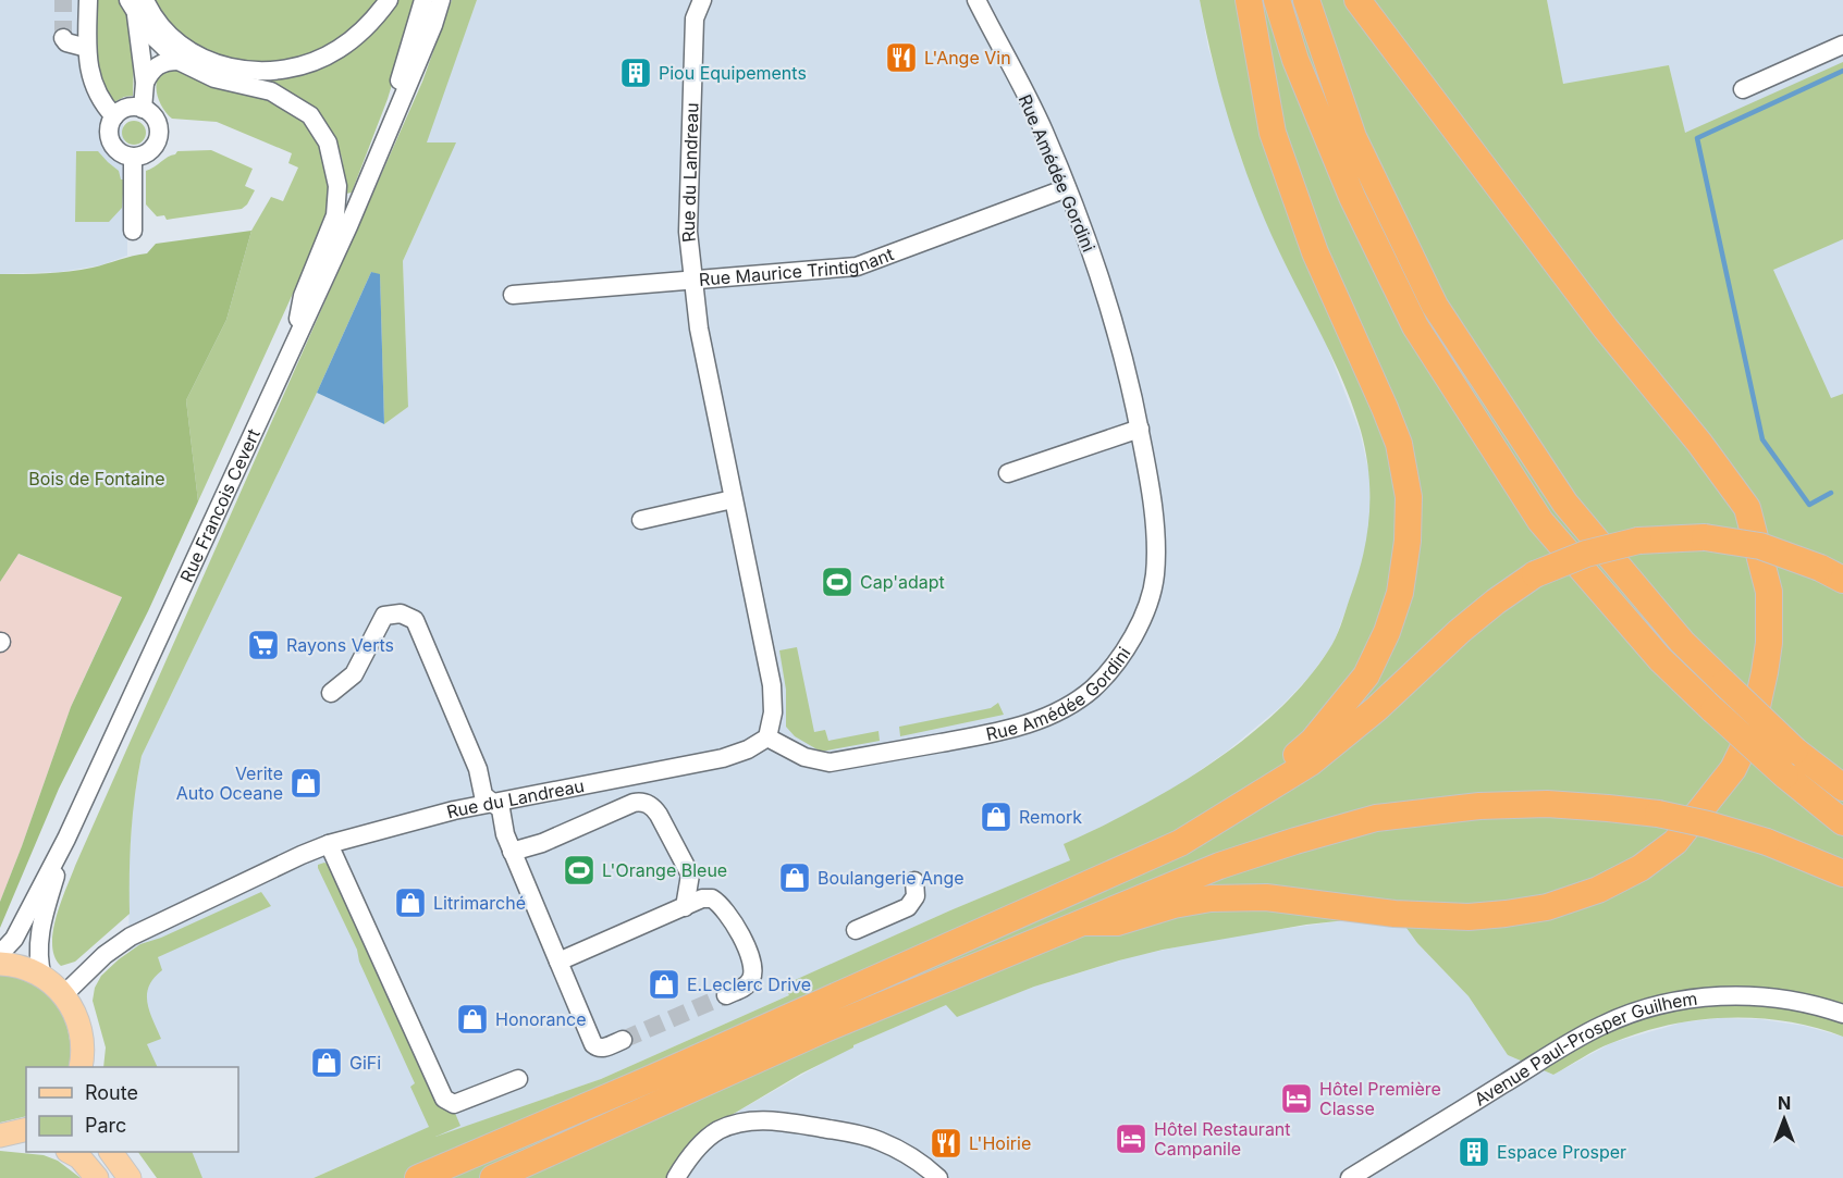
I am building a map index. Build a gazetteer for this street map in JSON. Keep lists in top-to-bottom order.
{
  "streets": {
    "street": [
      "Rue du Landreau",
      "Rue Amédée Gordini",
      "Rue Maurice Trintignant",
      "Rue Francois Cevert",
      "Avenue Paul-Prosper Guilhem"
    ]
  },
  "crossings": [
    ["Rue du Landreau", "Rue Amédée Gordini"],
    ["Rue du Landreau", "Rue Maurice Trintignant"],
    ["Rue Amédée Gordini", "Rue Maurice Trintignant"]
  ],
  "parks": ["Bois de Fontaine"],
  "places": {
    "restaurant": ["L'Ange Vin", "L'Hoirie"],
    "building": ["Piou Equipements", "Espace Prosper"],
    "sports": ["Cap'adapt", "L'Orange Bleue"],
    "supermarket": ["Rayons Verts"],
    "shop": [
      "Verite Auto Oceane",
      "Remork",
      "Boulangerie Ange",
      "Litrimarché",
      "E.Leclerc Drive",
      "Honorance",
      "GiFi"
    ],
    "hotel": ["Hôtel Première Classe", "Hôtel Restaurant Campanile"]
  },
  "legend": ["Route", "Parc"],
  "north": "top"
}
